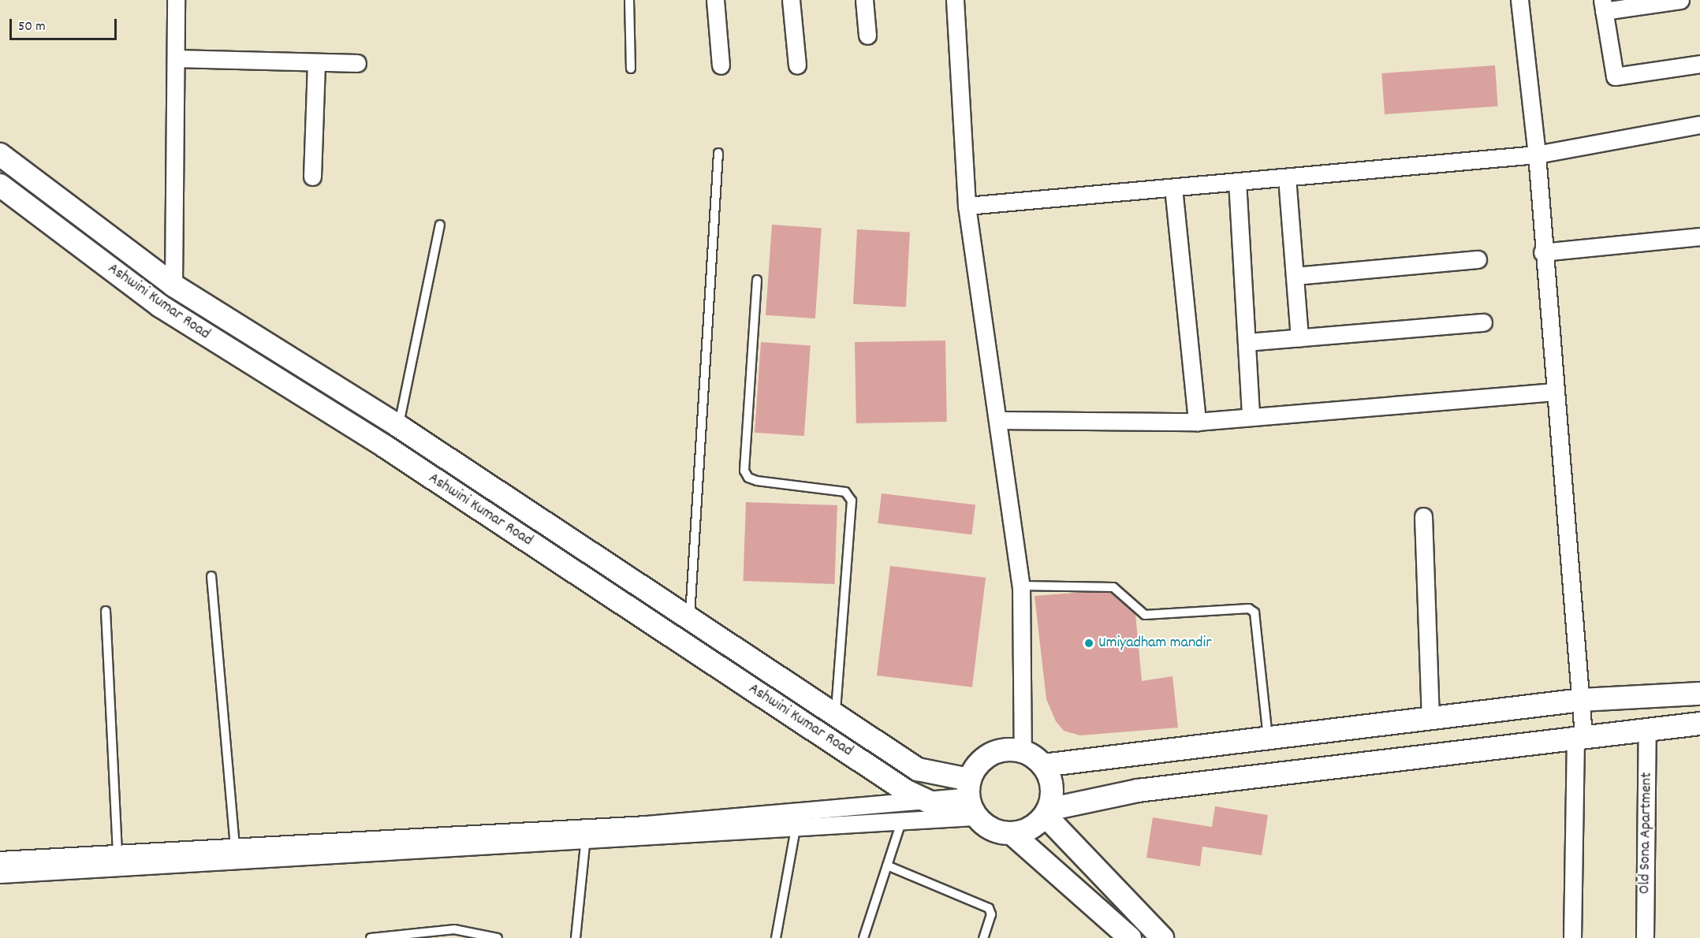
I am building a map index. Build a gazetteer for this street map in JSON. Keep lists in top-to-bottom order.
{
  "streets": {
    "main road": ["Ashwini Kumar Road"],
    "street": ["Old Sona Apartment"]
  },
  "places": ["Umiyadham mandir"],
  "scale_bar": "50 m"
}
